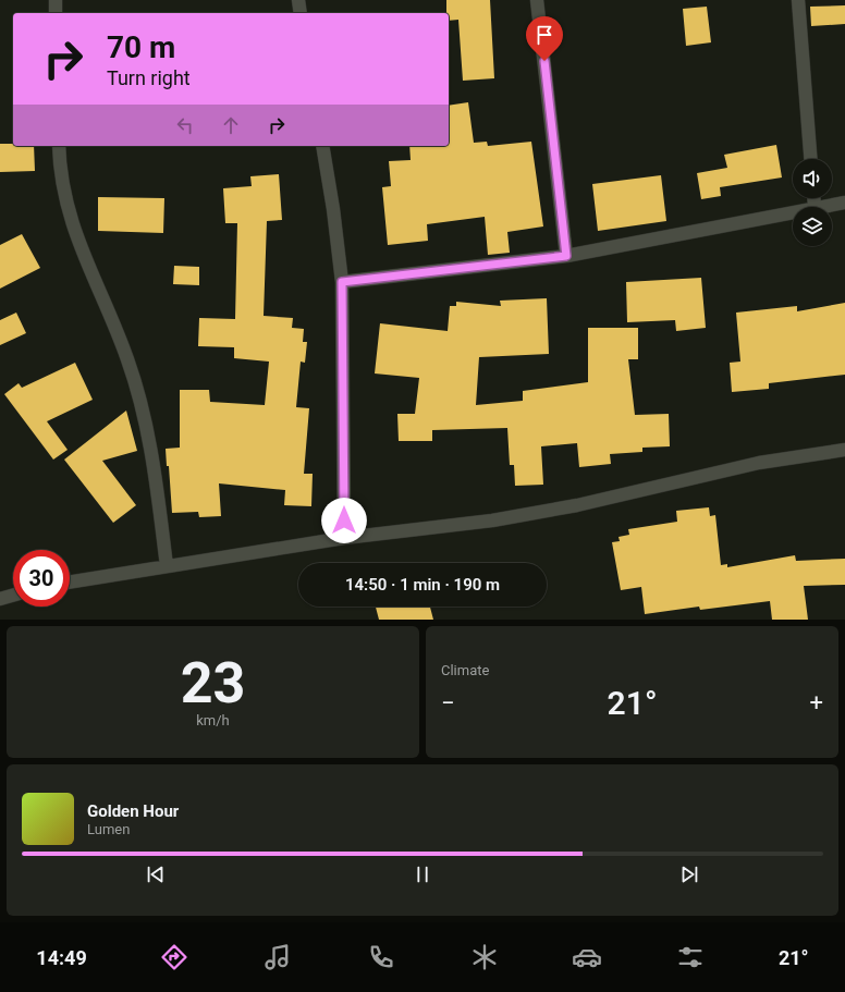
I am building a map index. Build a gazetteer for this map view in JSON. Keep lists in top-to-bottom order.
{
  "page": {
    "turn": ["70 m", "Turn right"],
    "limit": "30",
    "trip": "14:50 · 1 min · 190 m",
    "tile": [
      ["23", "km/h"],
      "Climate"
    ],
    "heat": ["−", "21°", "+"],
    "song": ["Golden Hour", "Lumen"],
    "tabs": ["14:49", "21°"]
  }
}
